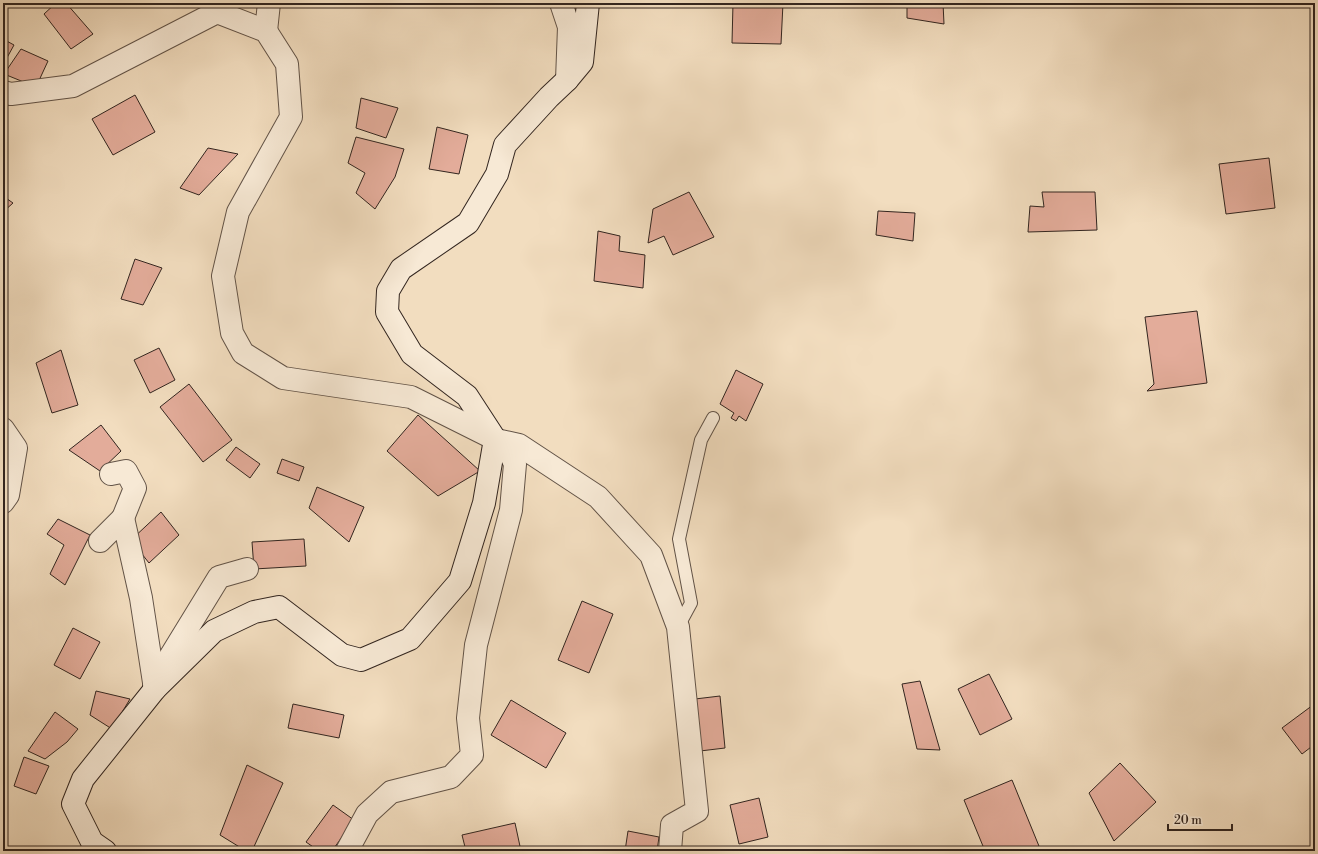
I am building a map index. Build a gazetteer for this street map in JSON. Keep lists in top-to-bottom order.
{
  "scale_bar": "20 m"
}
